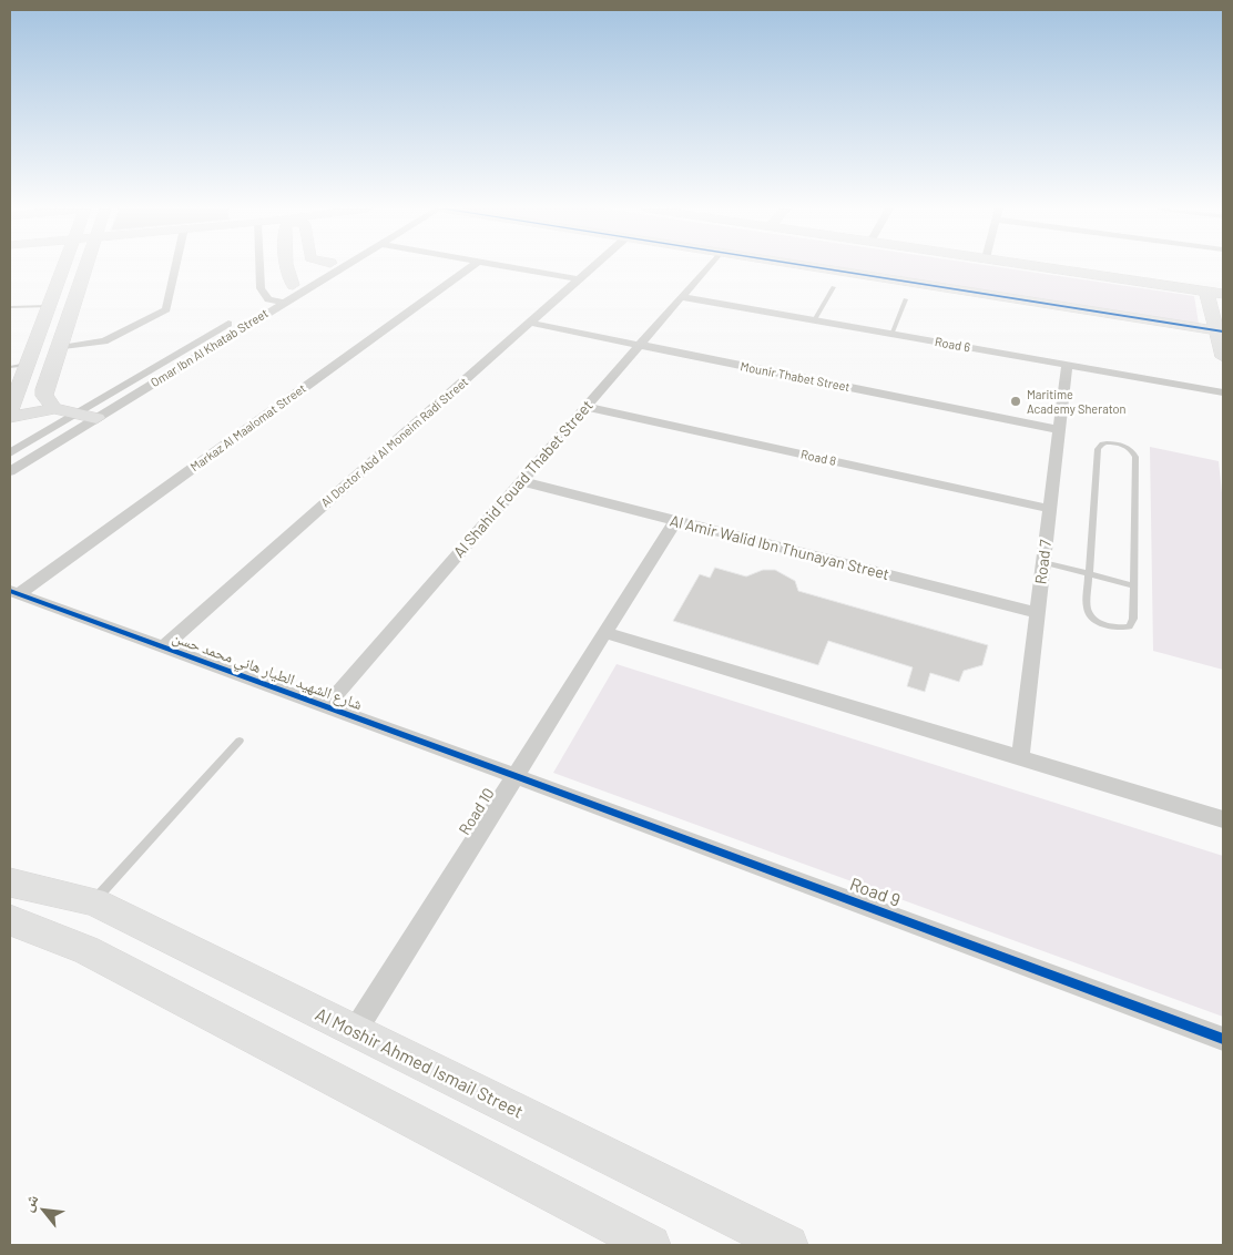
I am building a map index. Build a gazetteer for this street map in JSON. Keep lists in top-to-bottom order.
{
  "streets": {
    "street": [
      "Road 6",
      "Omar Ibn Al Khatab Street",
      "Mounir Thabet Street",
      "Markaz Al Maalomat Street",
      "Al Doctor Abd Al Moneim Radi Street",
      "Road 8",
      "Al Shahid Fouad Thabet Street",
      "Al Amir Walid Ibn Thunayan Street",
      "Road 7",
      "شارع الشهيد الطيار هاني محمد حسن",
      "Road 10",
      "Road 9",
      "Al Moshir Ahmed Ismail Street"
    ]
  },
  "crossings": [
    ["Road 6", "Al Shahid Fouad Thabet Street"],
    ["Road 6", "Road 7"],
    ["Mounir Thabet Street", "Al Doctor Abd Al Moneim Radi Street"],
    ["Mounir Thabet Street", "Al Shahid Fouad Thabet Street"],
    ["Mounir Thabet Street", "Road 7"],
    ["Markaz Al Maalomat Street", "شارع الشهيد الطيار هاني محمد حسن"],
    ["Al Doctor Abd Al Moneim Radi Street", "شارع الشهيد الطيار هاني محمد حسن"],
    ["Road 8", "Al Shahid Fouad Thabet Street"],
    ["Road 8", "Road 7"],
    ["Al Shahid Fouad Thabet Street", "Al Amir Walid Ibn Thunayan Street"],
    ["Al Shahid Fouad Thabet Street", "شارع الشهيد الطيار هاني محمد حسن"],
    ["Al Amir Walid Ibn Thunayan Street", "Road 7"],
    ["Al Amir Walid Ibn Thunayan Street", "Road 10"],
    ["شارع الشهيد الطيار هاني محمد حسن", "Road 10"],
    ["شارع الشهيد الطيار هاني محمد حسن", "Road 9"],
    ["Road 10", "Road 9"],
    ["Road 10", "Al Moshir Ahmed Ismail Street"]
  ],
  "places": ["Maritime Academy Sheraton"],
  "north": "top left"
}
